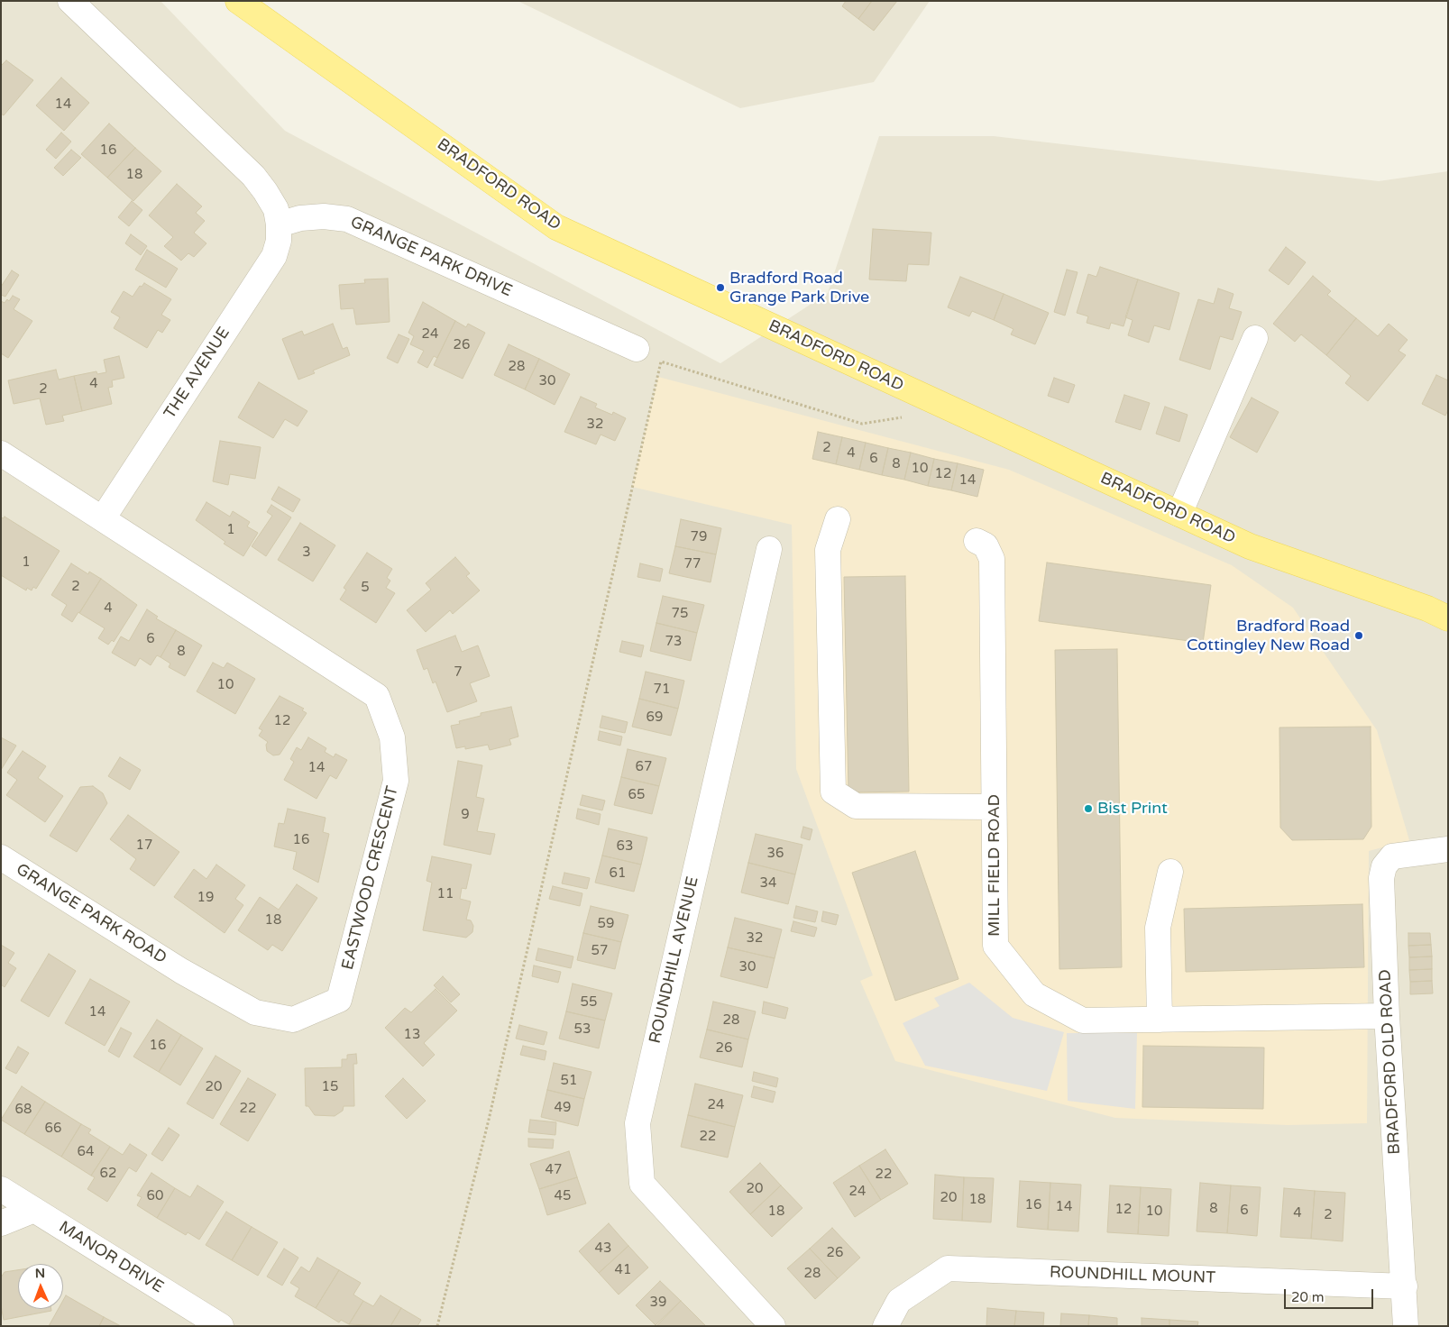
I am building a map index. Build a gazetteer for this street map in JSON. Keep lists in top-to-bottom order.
{
  "streets": {
    "main road": ["BRADFORD ROAD"],
    "street": [
      "GRANGE PARK DRIVE",
      "THE AVENUE",
      "MILL FIELD ROAD",
      "EASTWOOD CRESCENT",
      "GRANGE PARK ROAD",
      "ROUNDHILL AVENUE",
      "BRADFORD OLD ROAD",
      "MANOR DRIVE",
      "ROUNDHILL MOUNT"
    ]
  },
  "crossings": [
    ["GRANGE PARK DRIVE", "THE AVENUE"],
    ["THE AVENUE", "EASTWOOD CRESCENT"],
    ["MILL FIELD ROAD", "BRADFORD OLD ROAD"],
    ["EASTWOOD CRESCENT", "GRANGE PARK ROAD"],
    ["BRADFORD OLD ROAD", "ROUNDHILL MOUNT"]
  ],
  "places": ["Bradford Road Grange Park Drive", "Bradford Road Cottingley New Road", "Bist Print"],
  "house_numbers": [
    "14",
    "16",
    "18",
    "24",
    "26",
    "28",
    "30",
    "4",
    "2",
    "32",
    "2",
    "4",
    "6",
    "8",
    "10",
    "12",
    "14",
    "1",
    "79",
    "3",
    "1",
    "77",
    "2",
    "5",
    "4",
    "75",
    "6",
    "73",
    "8",
    "7",
    "10",
    "71",
    "69",
    "12",
    "67",
    "14",
    "65",
    "9",
    "16",
    "17",
    "63",
    "36",
    "61",
    "34",
    "11",
    "19",
    "18",
    "59",
    "32",
    "57",
    "30",
    "55",
    "14",
    "28",
    "53",
    "13",
    "16",
    "26",
    "51",
    "20",
    "15",
    "24",
    "49",
    "22",
    "68",
    "66",
    "22",
    "64",
    "47",
    "62",
    "22",
    "20",
    "24",
    "60",
    "45",
    "20",
    "18",
    "16",
    "14",
    "8",
    "12",
    "6",
    "18",
    "10",
    "4",
    "2",
    "43",
    "26",
    "41",
    "28",
    "39"
  ],
  "scale_bar": "20 m",
  "north": "top"
}
